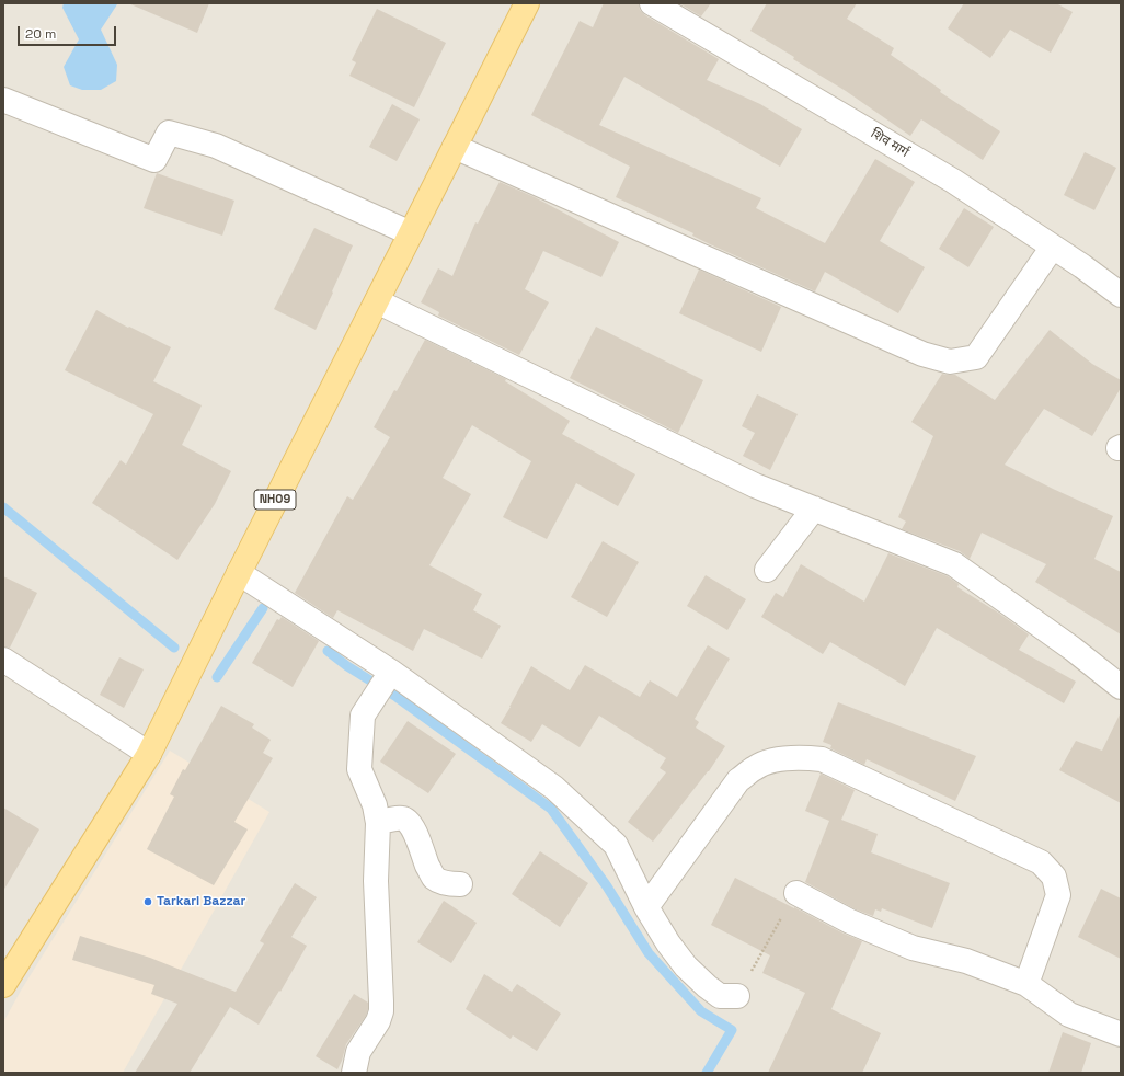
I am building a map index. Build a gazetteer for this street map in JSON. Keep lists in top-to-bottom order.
{
  "streets": {
    "main road": ["NH09"],
    "street": ["शिव मार्ग"]
  },
  "places": ["Tarkari Bazzar"],
  "scale_bar": "20 m"
}
